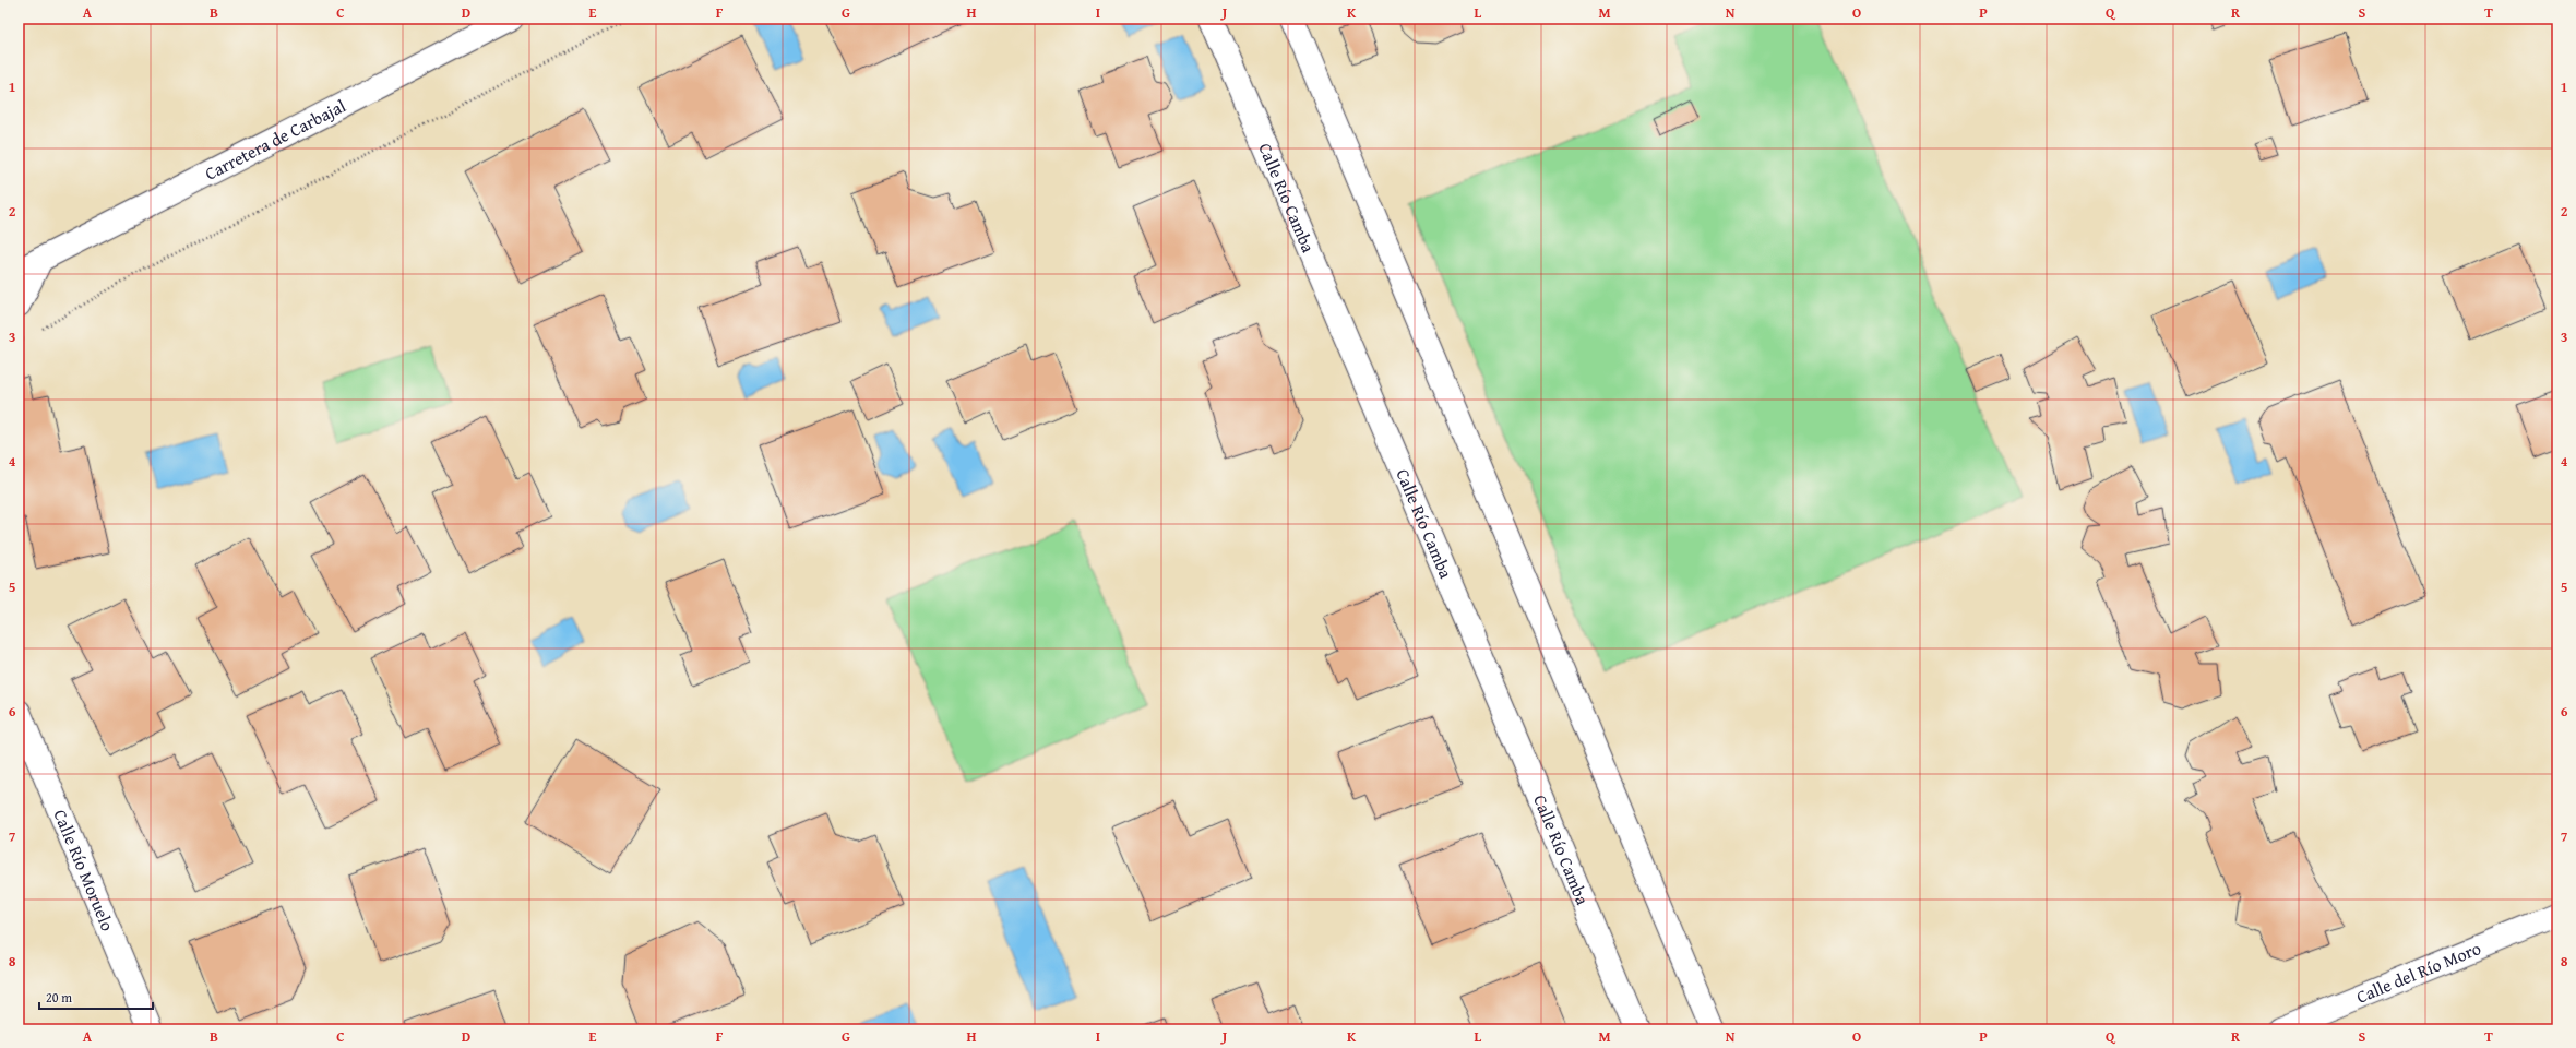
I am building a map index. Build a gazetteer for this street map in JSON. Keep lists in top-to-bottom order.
{
  "streets": {
    "street": [
      "Carretera de Carbajal",
      "Calle Río Camba",
      "Calle Río Moruelo",
      "Calle del Río Moro"
    ]
  },
  "scale_bar": "20 m",
  "grid": {
    "columns": [
      "A",
      "B",
      "C",
      "D",
      "E",
      "F",
      "G",
      "H",
      "I",
      "J",
      "K",
      "L",
      "M",
      "N",
      "O",
      "P",
      "Q",
      "R",
      "S",
      "T"
    ],
    "rows": [
      "1",
      "2",
      "3",
      "4",
      "5",
      "6",
      "7",
      "8"
    ]
  }
}
